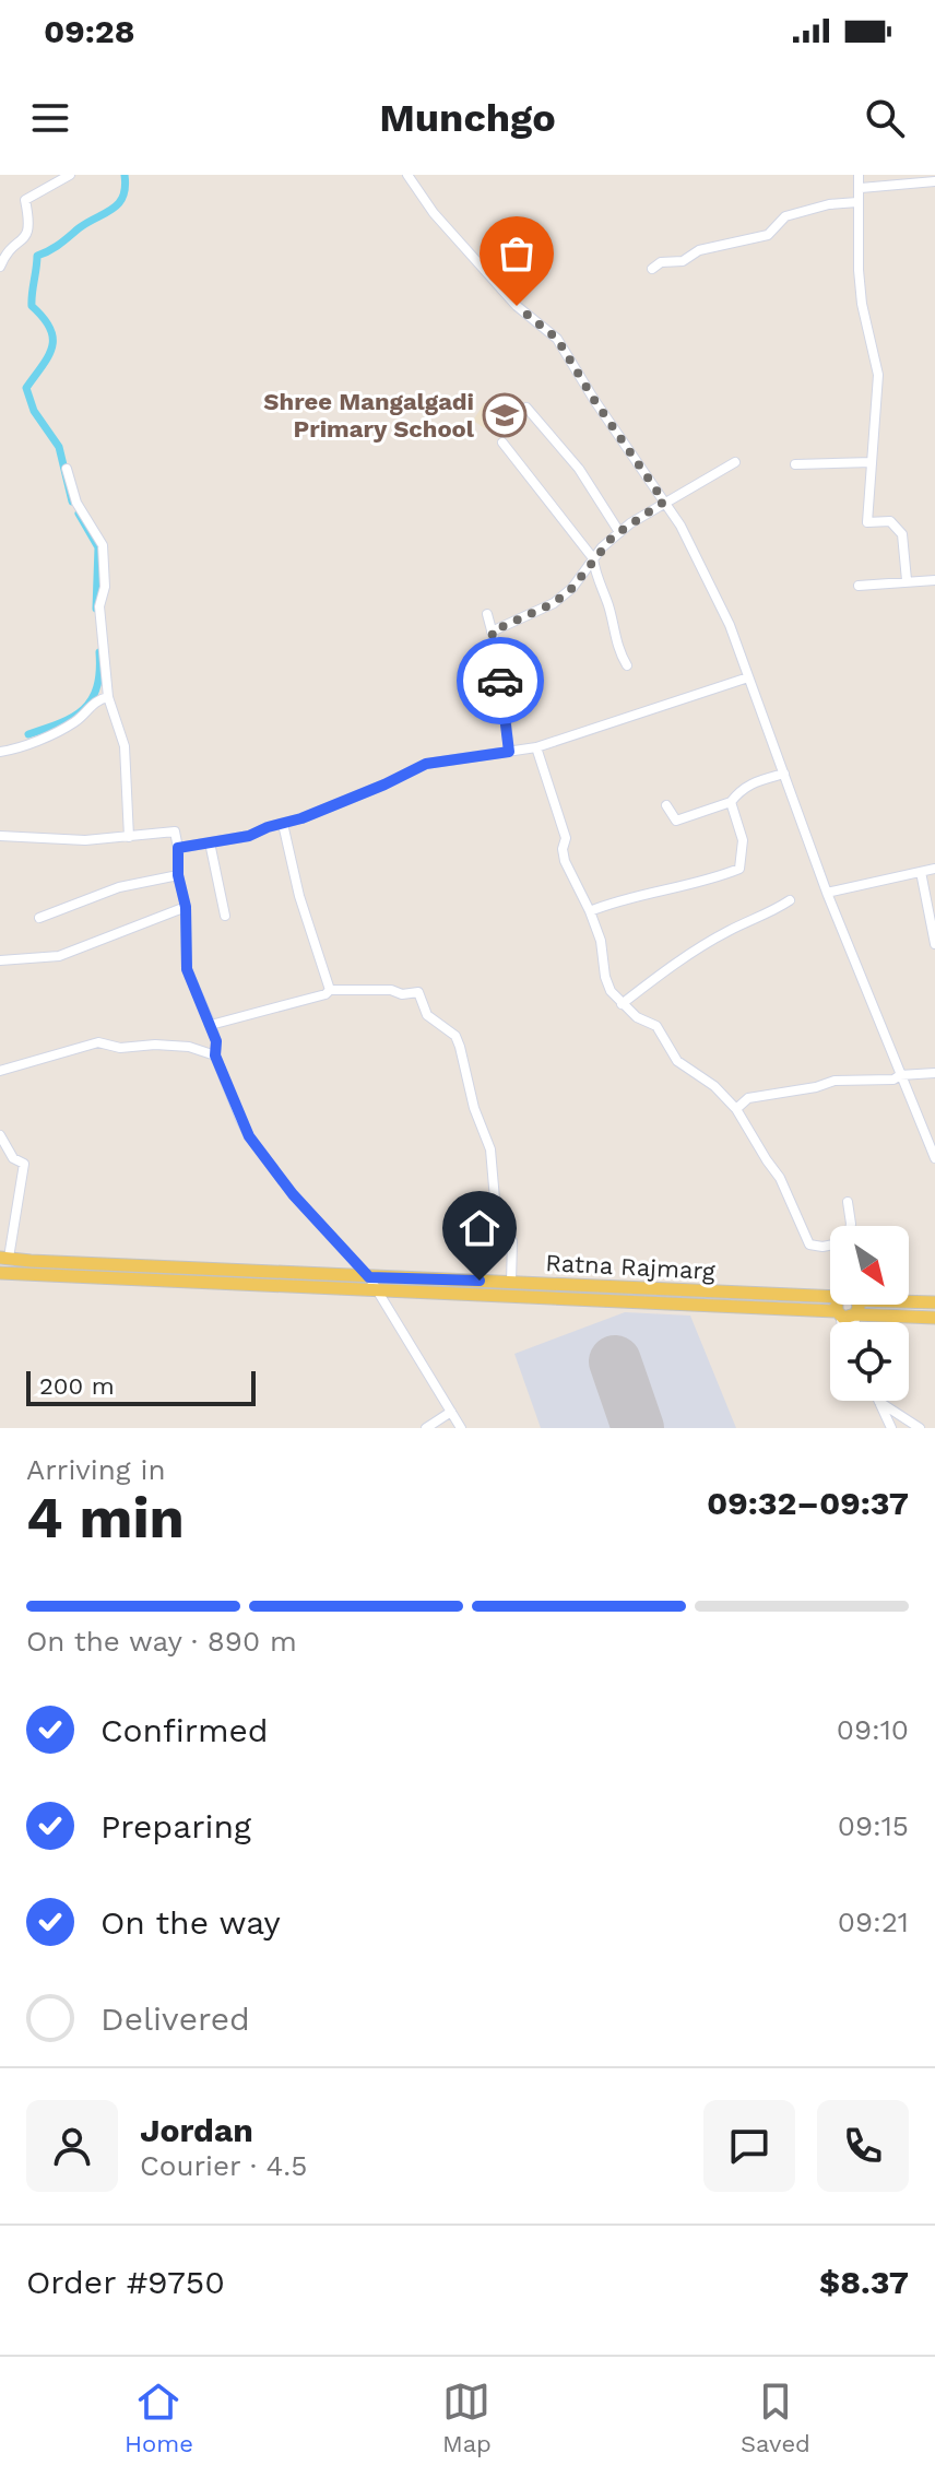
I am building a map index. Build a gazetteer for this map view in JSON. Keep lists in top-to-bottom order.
{
  "streets": {
    "main road": ["Ratna Rajmarg"]
  },
  "places": {
    "school or university": ["Shree Mangalgadi Primary School"]
  },
  "scale_bar": "200 m",
  "north": "bottom right",
  "page": {
    "status": "09:28",
    "header": "Munchgo",
    "scale": "200 m",
    "heading": ["4 min", "Arriving in", "09:32–09:37"],
    "panel": [
      "Jordan",
      "Courier · 4.5",
      "Order #9750",
      "$8.37"
    ],
    "bar": "On the way · 890 m",
    "list": [
      ["Confirmed", "09:10"],
      ["Preparing", "09:15"],
      ["On the way", "09:21"],
      "Delivered"
    ],
    "tabs": ["Home", "Map", "Saved"]
  }
}
